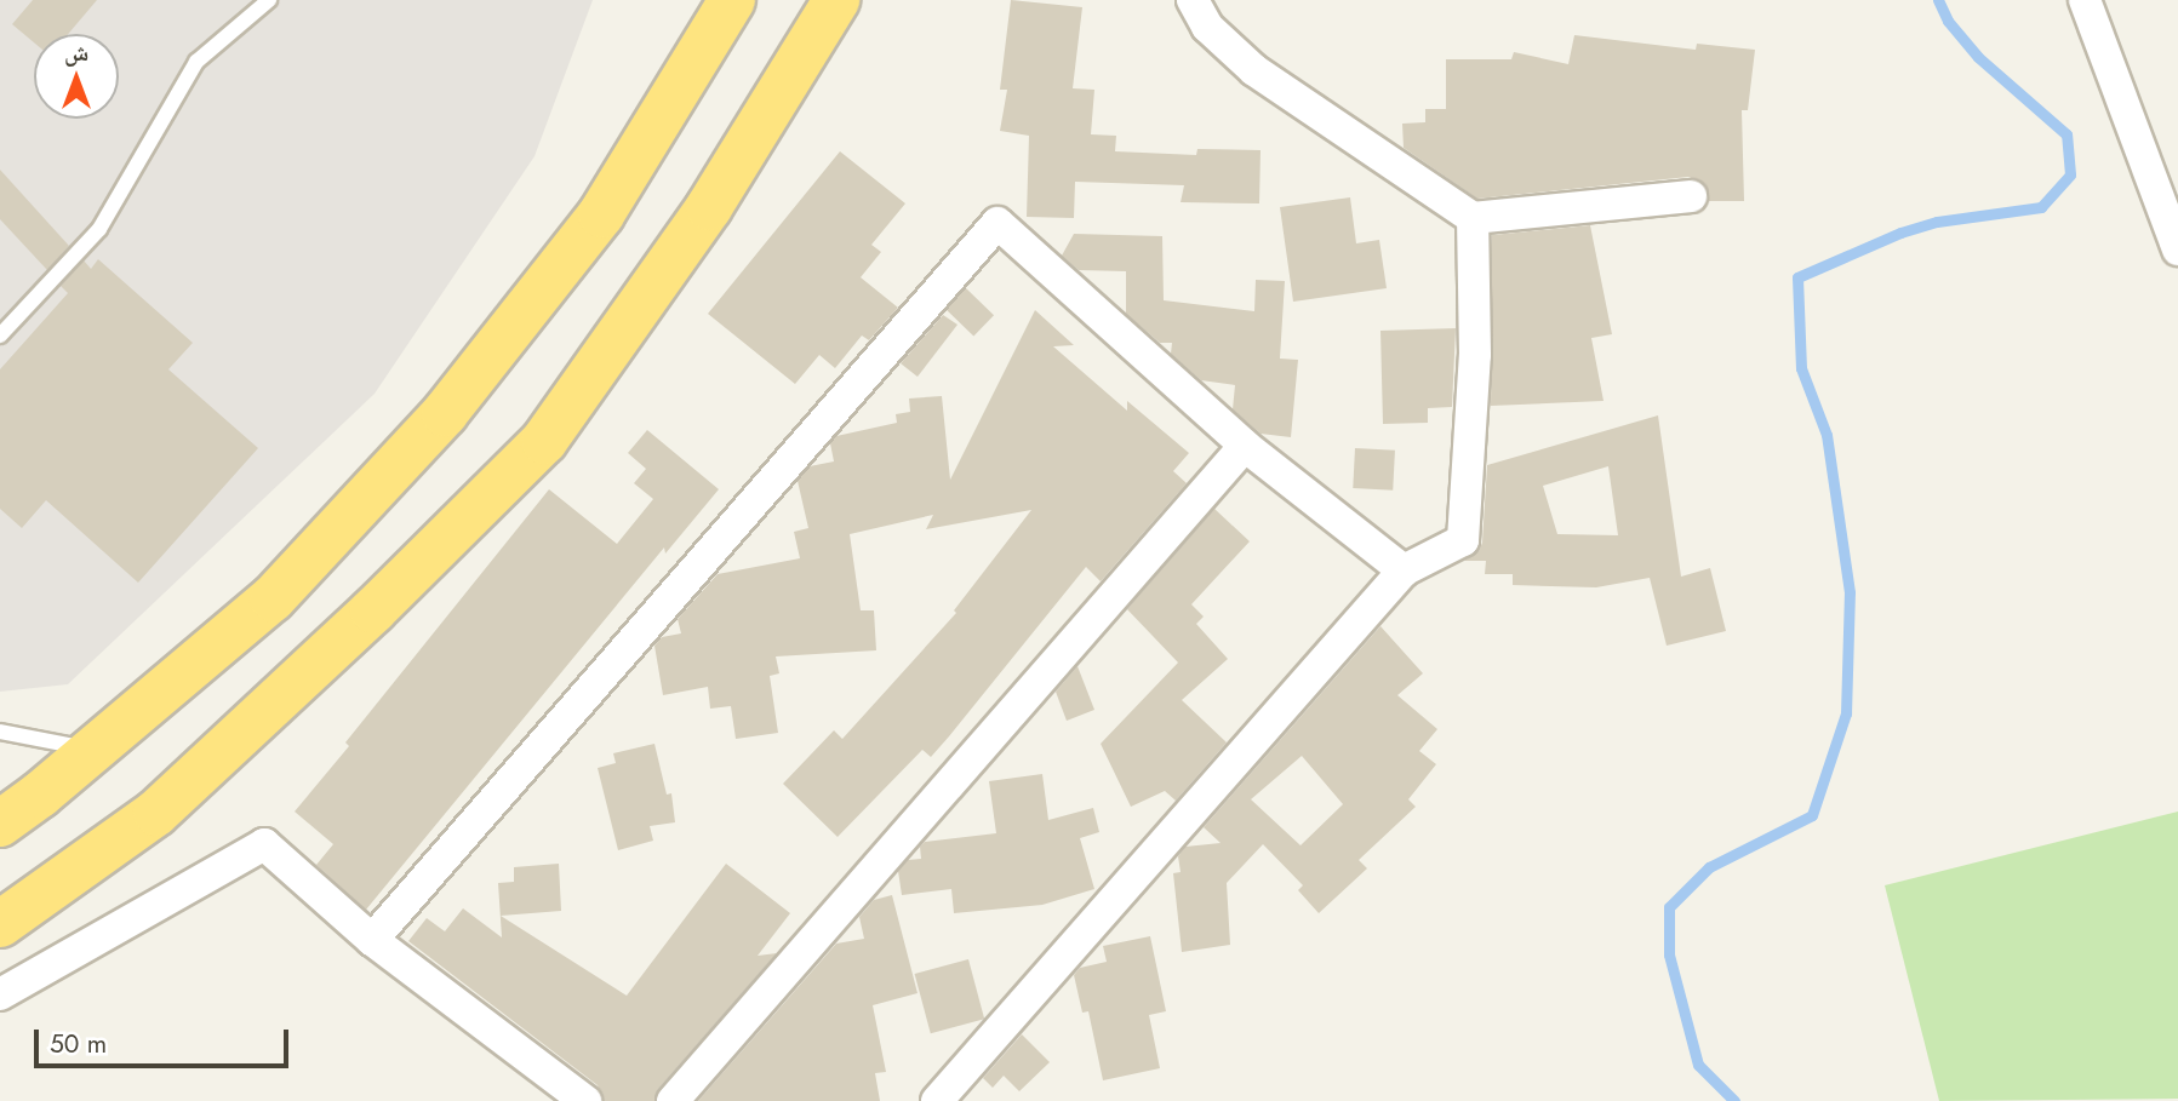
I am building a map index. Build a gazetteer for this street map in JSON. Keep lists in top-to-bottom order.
{
  "scale_bar": "50 m",
  "north": "top"
}
